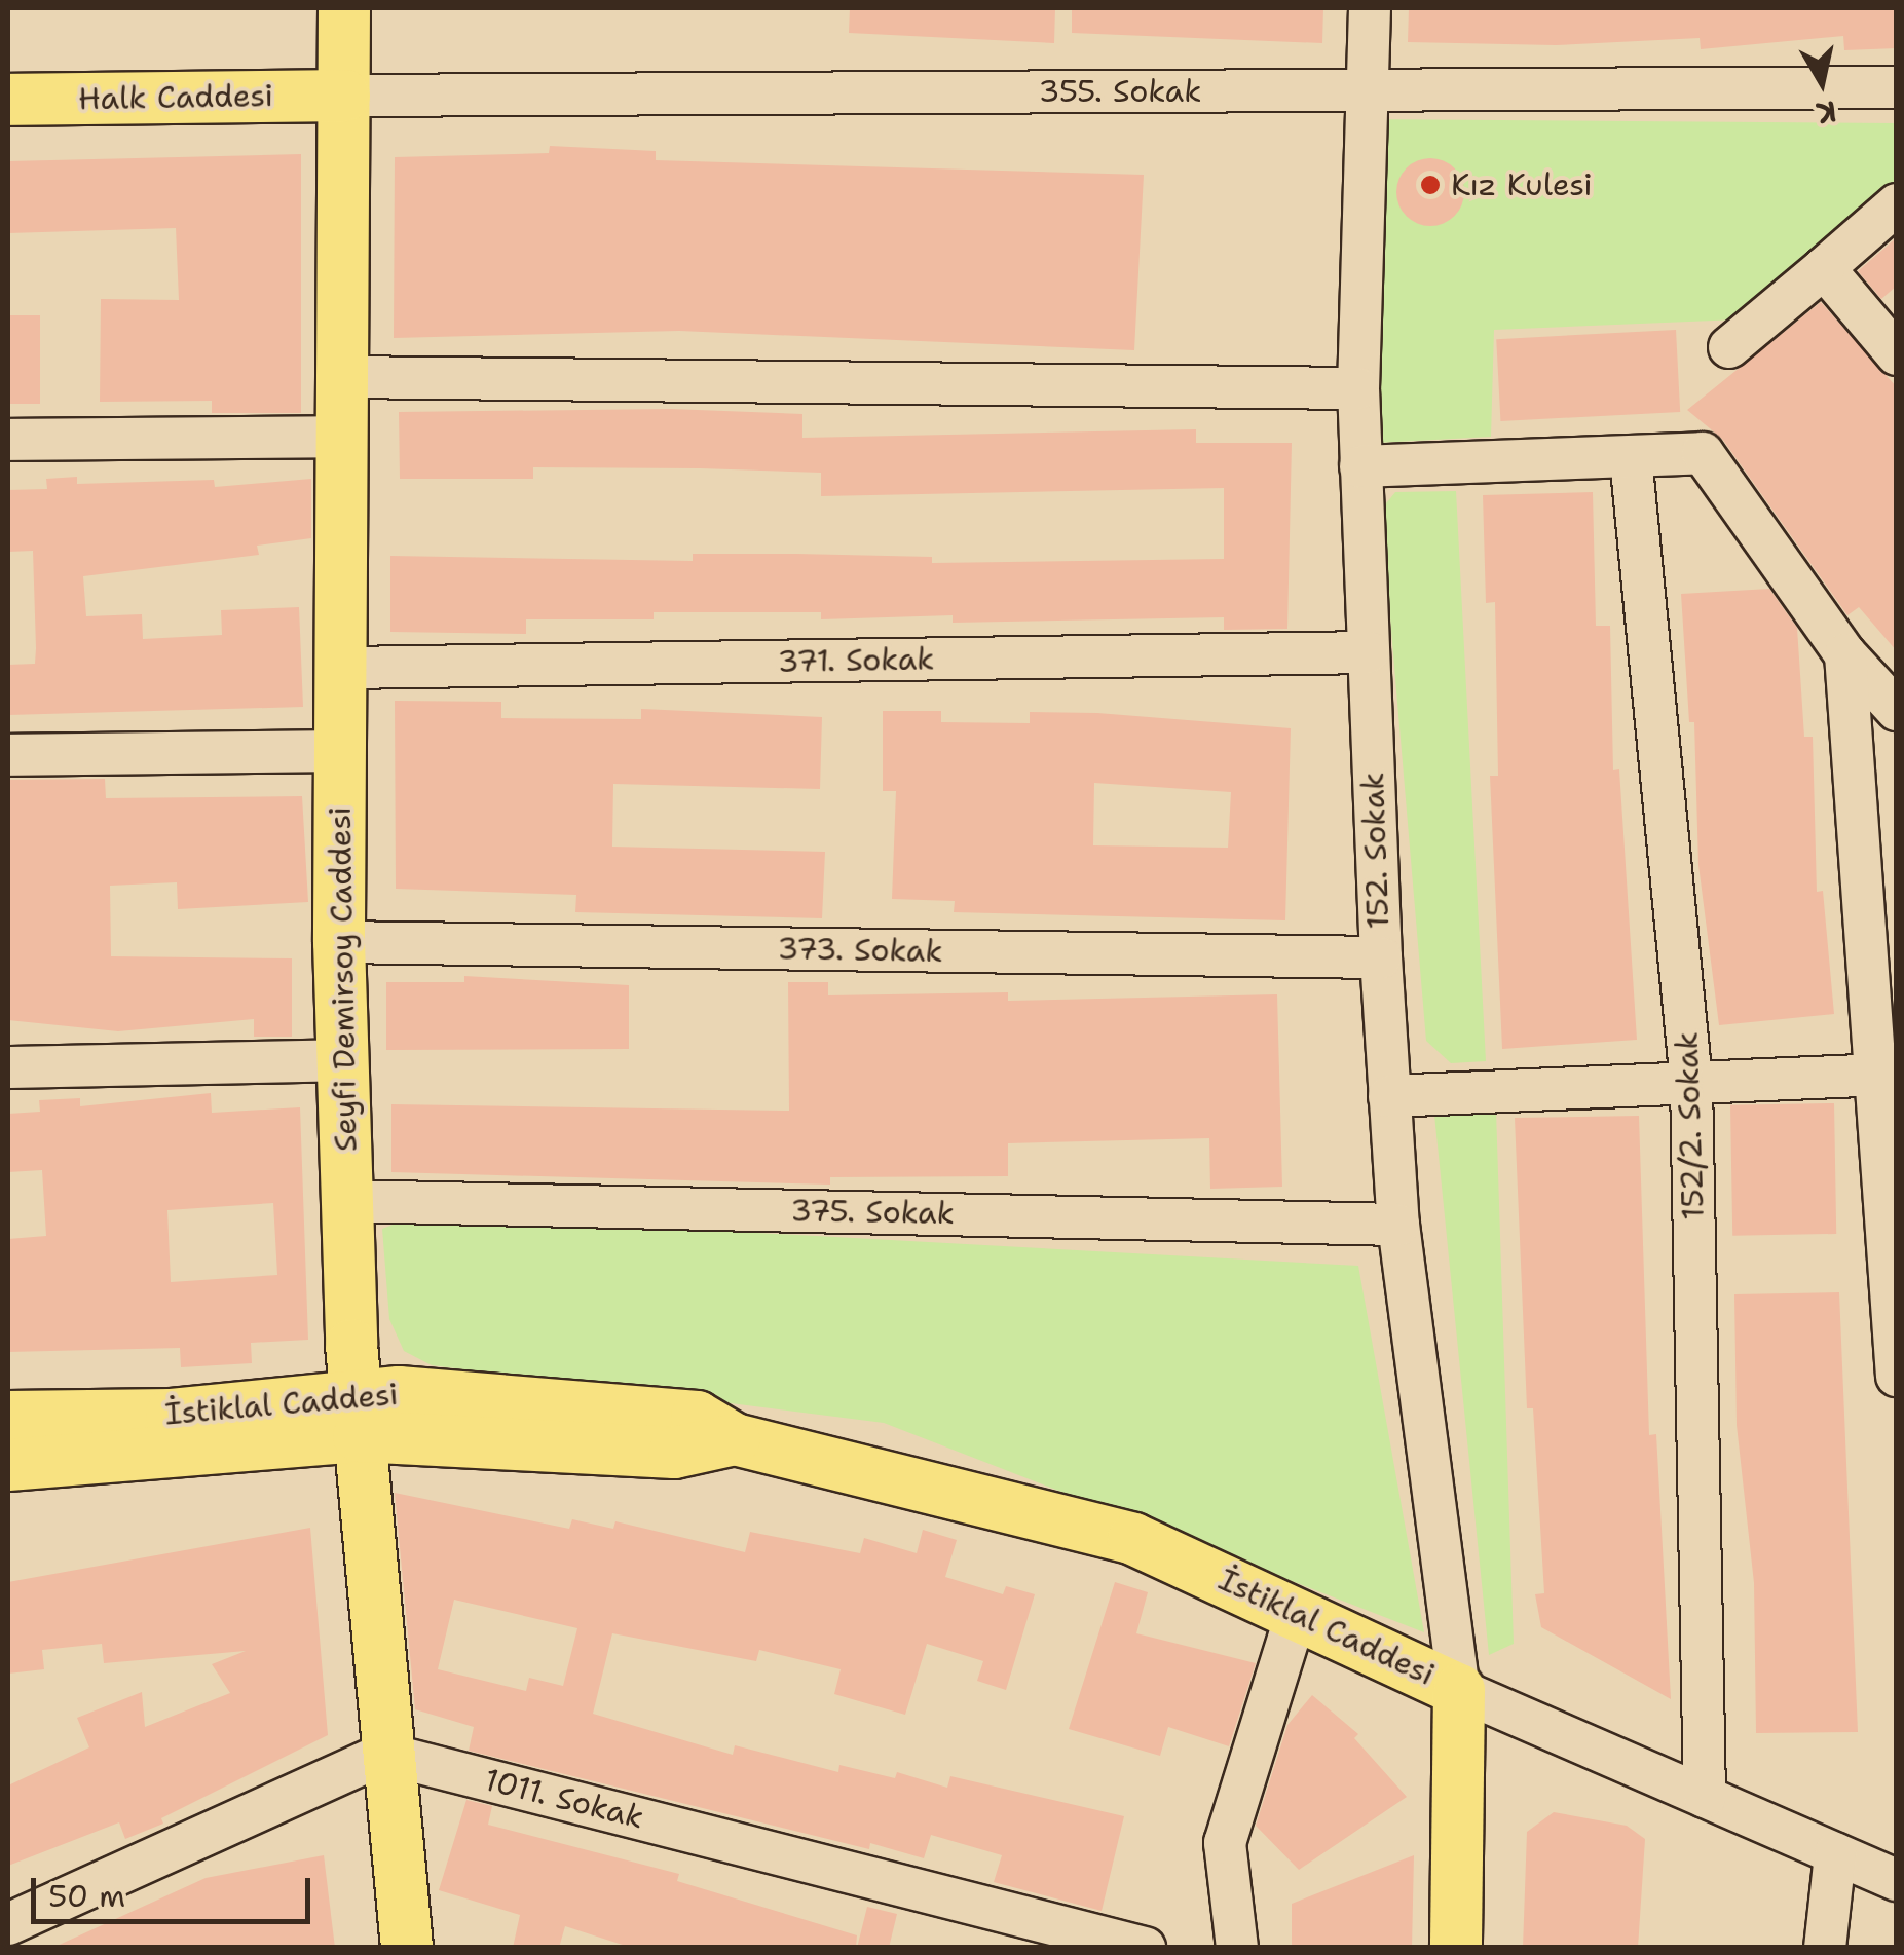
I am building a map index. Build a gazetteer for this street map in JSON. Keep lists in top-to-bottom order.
{
  "streets": {
    "main road": ["Halk Caddesi", "Seyfi Demirsoy Caddesi", "İstiklal Caddesi"],
    "street": [
      "355. Sokak",
      "371. Sokak",
      "152. Sokak",
      "373. Sokak",
      "152/2. Sokak",
      "375. Sokak",
      "1011. Sokak"
    ]
  },
  "crossings": [
    ["355. Sokak", "Halk Caddesi"],
    ["355. Sokak", "152. Sokak"],
    ["355. Sokak", "Seyfi Demirsoy Caddesi"],
    ["Halk Caddesi", "Seyfi Demirsoy Caddesi"],
    ["371. Sokak", "152. Sokak"],
    ["371. Sokak", "Seyfi Demirsoy Caddesi"],
    ["152. Sokak", "373. Sokak"],
    ["152. Sokak", "375. Sokak"],
    ["152. Sokak", "İstiklal Caddesi"],
    ["373. Sokak", "Seyfi Demirsoy Caddesi"],
    ["Seyfi Demirsoy Caddesi", "375. Sokak"],
    ["Seyfi Demirsoy Caddesi", "İstiklal Caddesi"],
    ["Seyfi Demirsoy Caddesi", "1011. Sokak"],
    ["152/2. Sokak", "İstiklal Caddesi"]
  ],
  "places": ["Kız Kulesi"],
  "scale_bar": "50 m",
  "north": "bottom"
}
